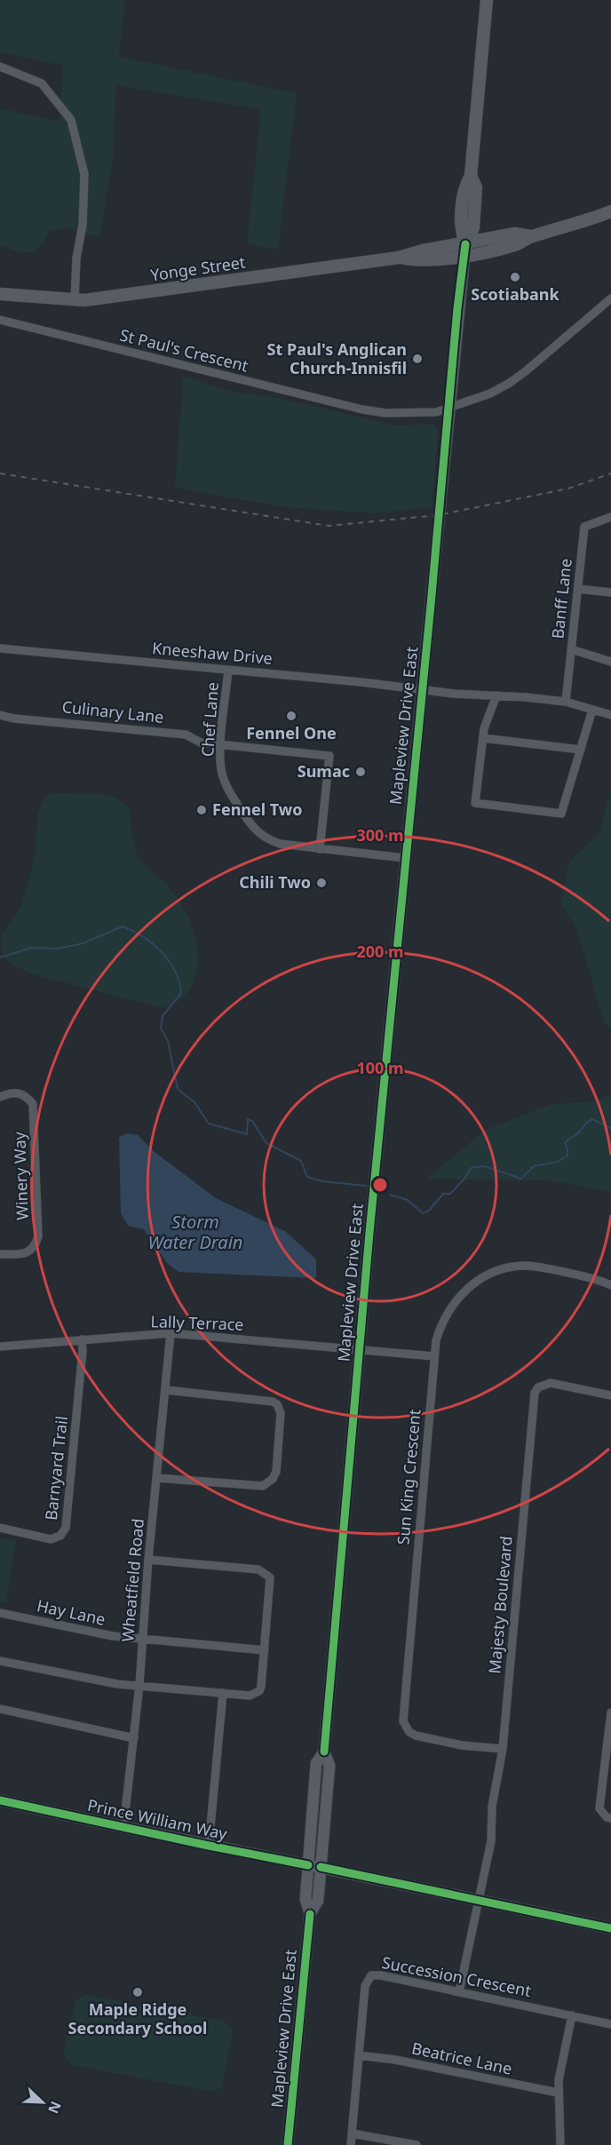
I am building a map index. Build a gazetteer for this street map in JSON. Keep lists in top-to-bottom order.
{
  "streets": {
    "main road": ["Yonge Street", "Mapleview Drive East", "Prince William Way"],
    "street": [
      "St Paul's Crescent",
      "Banff Lane",
      "Kneeshaw Drive",
      "Culinary Lane",
      "Chef Lane",
      "Winery Way",
      "Lally Terrace",
      "Barnyard Trail",
      "Sun King Crescent",
      "Wheatfield Road",
      "Majesty Boulevard",
      "Hay Lane",
      "Succession Crescent",
      "Beatrice Lane"
    ]
  },
  "crossings": [
    ["Yonge Street", "Mapleview Drive East"],
    ["St Paul's Crescent", "Mapleview Drive East"],
    ["Banff Lane", "Kneeshaw Drive"],
    ["Kneeshaw Drive", "Chef Lane"],
    ["Kneeshaw Drive", "Mapleview Drive East"],
    ["Culinary Lane", "Chef Lane"],
    ["Chef Lane", "Mapleview Drive East"],
    ["Mapleview Drive East", "Lally Terrace"],
    ["Mapleview Drive East", "Prince William Way"],
    ["Lally Terrace", "Barnyard Trail"],
    ["Lally Terrace", "Sun King Crescent"],
    ["Lally Terrace", "Wheatfield Road"],
    ["Sun King Crescent", "Majesty Boulevard"],
    ["Wheatfield Road", "Hay Lane"],
    ["Wheatfield Road", "Prince William Way"],
    ["Majesty Boulevard", "Prince William Way"],
    ["Majesty Boulevard", "Succession Crescent"],
    ["Succession Crescent", "Beatrice Lane"]
  ],
  "water": ["Storm Water Drain"],
  "places": [
    "Scotiabank",
    "St Paul's Anglican Church-Innisfil",
    "Fennel One",
    "Sumac",
    "Fennel Two",
    "Chili Two",
    "Maple Ridge Secondary School"
  ],
  "north": "bottom right",
  "rings": ["300 m", "200 m", "100 m"]
}
